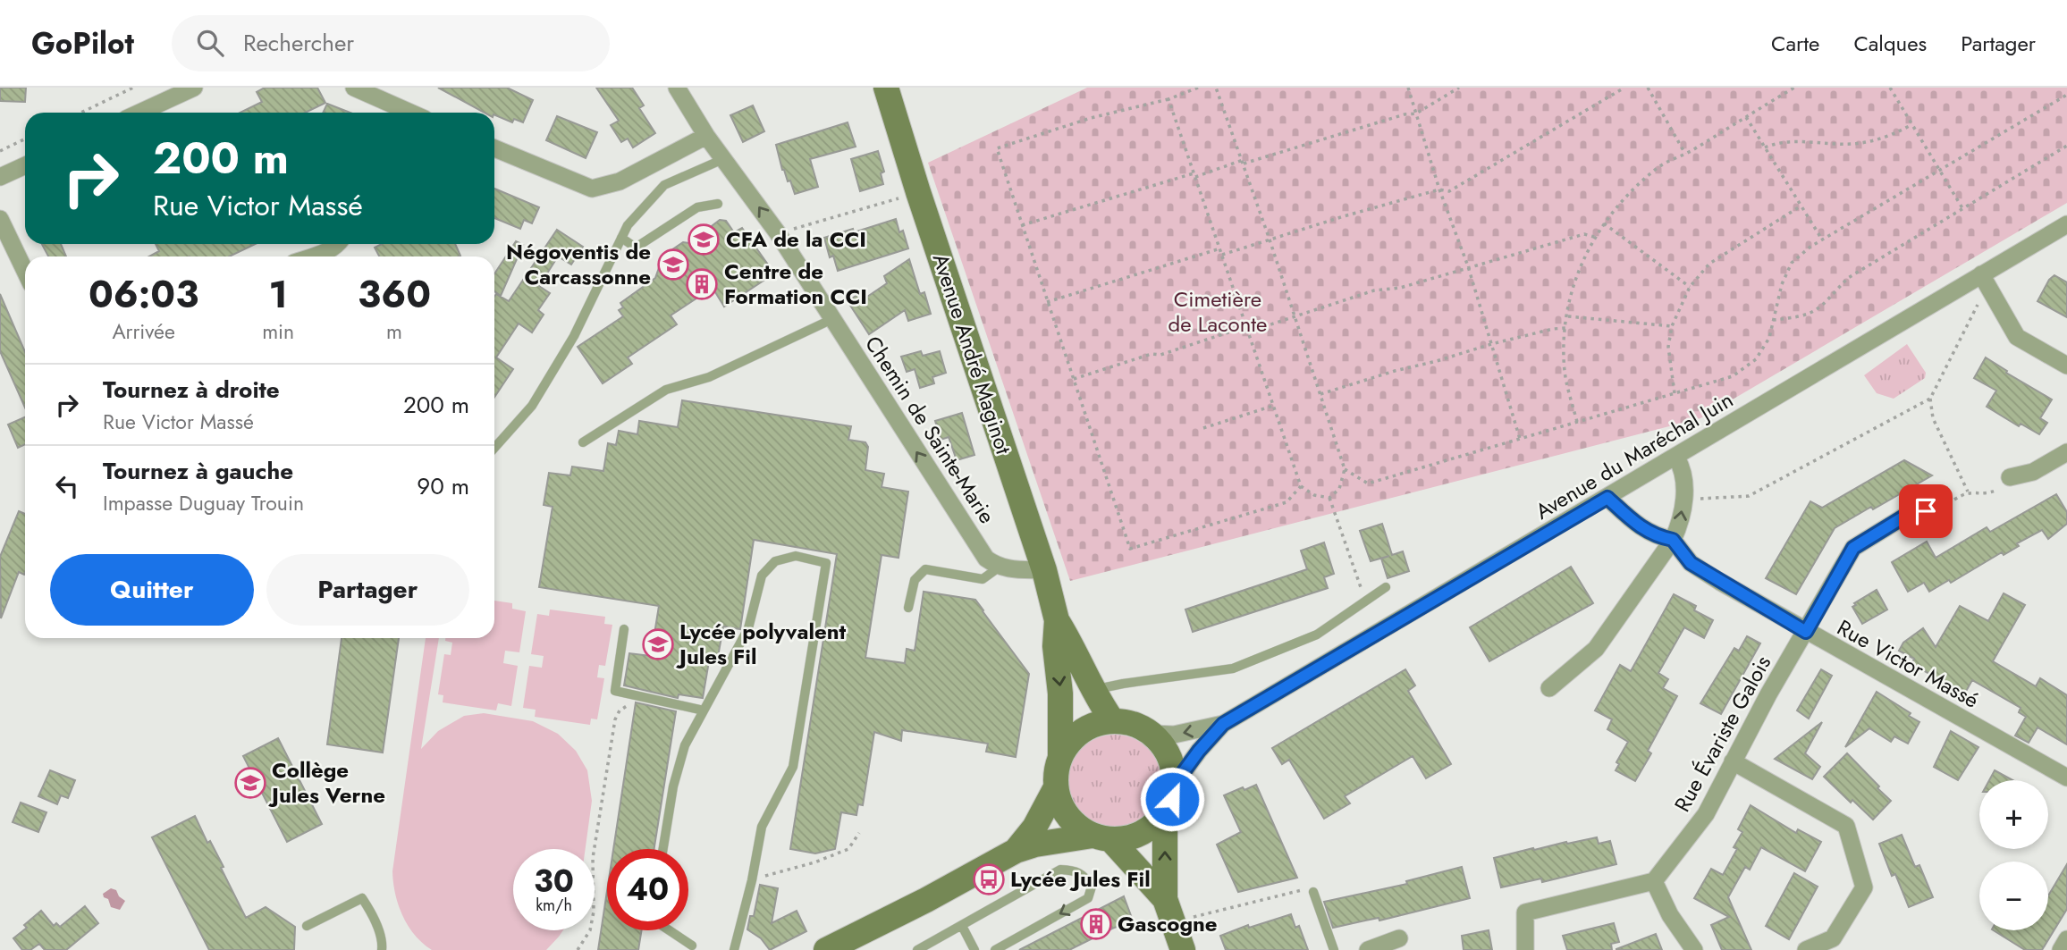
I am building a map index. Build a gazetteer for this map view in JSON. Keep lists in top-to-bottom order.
{
  "streets": {
    "street": [
      "Avenue André Maginot",
      "Chemin de Sainte-Marie",
      "Avenue du Maréchal Juin",
      "Rue Victor Massé",
      "Rue Évariste Galois"
    ]
  },
  "crossings": [
    ["Avenue André Maginot", "Avenue du Maréchal Juin"],
    ["Rue Victor Massé", "Rue Évariste Galois"]
  ],
  "one_way": ["Chemin de Sainte-Marie"],
  "parks": ["Cimetière de Laconte"],
  "places": {
    "school or university": [
      "CFA de la CCI",
      "Négoventis de Carcassonne",
      "Lycée polyvalent Jules Fil",
      "Collège Jules Verne"
    ],
    "building": ["Centre de Formation CCI", "Gascogne"],
    "bus stop": ["Lycée Jules Fil"]
  },
  "page": {
    "header": "GoPilot",
    "search": "Rechercher",
    "nav": ["Carte", "Calques", "Partager"],
    "turn": ["200 m", "Rue Victor Massé"],
    "eta": [
      "06:03",
      "Arrivée",
      "1",
      "min",
      "360",
      "m"
    ],
    "list": [
      {
        "name": "Tournez à droite",
        "note": "Rue Victor Massé",
        "value": "200 m"
      },
      {
        "name": "Tournez à gauche",
        "note": "Impasse Duguay Trouin",
        "value": "90 m"
      }
    ],
    "buttons": ["Quitter", "Partager"],
    "map_buttons": ["+", "−"],
    "speed": "30 km/h",
    "limit": "40"
  }
}
